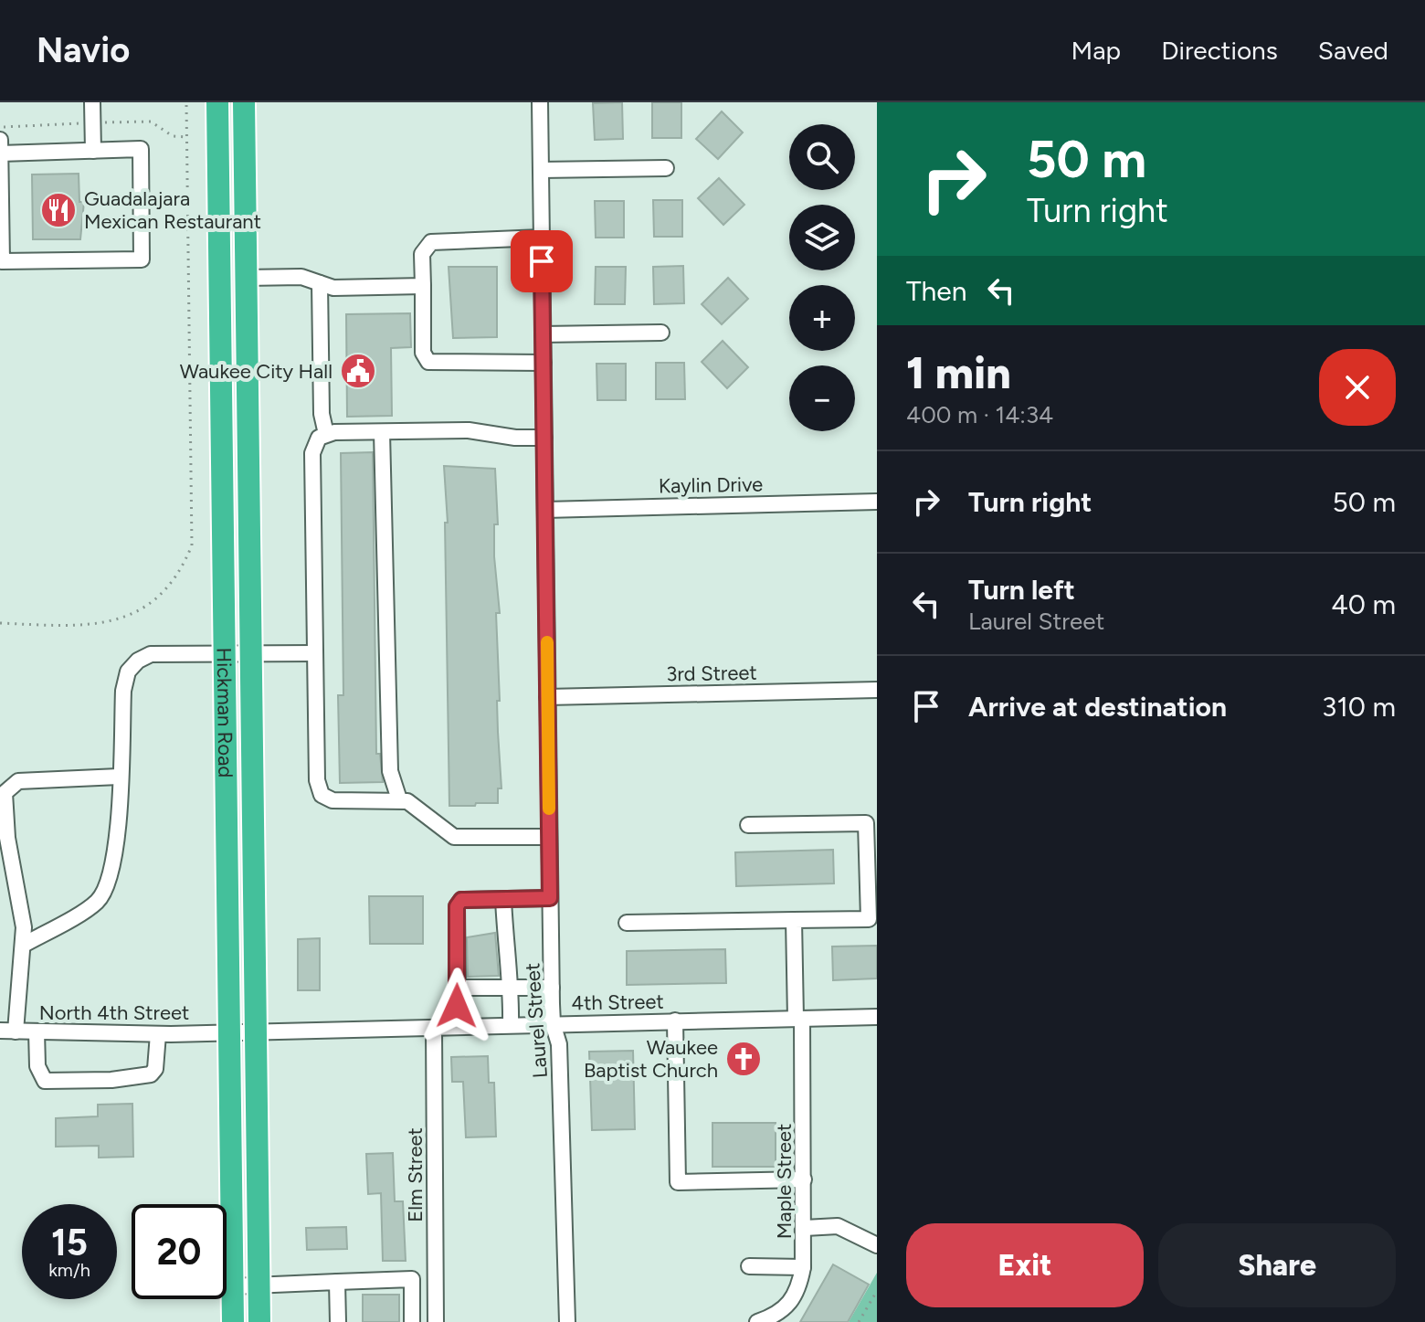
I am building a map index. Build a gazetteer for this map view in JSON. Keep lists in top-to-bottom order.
{
  "streets": {
    "highway": ["Hickman Road"],
    "street": [
      "Kaylin Drive",
      "3rd Street",
      "4th Street",
      "North 4th Street",
      "Laurel Street",
      "Elm Street",
      "Maple Street"
    ]
  },
  "crossings": [
    ["Kaylin Drive", "Laurel Street"],
    ["3rd Street", "Laurel Street"],
    ["Hickman Road", "4th Street"],
    ["Hickman Road", "North 4th Street"],
    ["4th Street", "North 4th Street"],
    ["4th Street", "Laurel Street"],
    ["4th Street", "Elm Street"],
    ["4th Street", "Maple Street"]
  ],
  "places": {
    "restaurant": ["Guadalajara Mexican Restaurant"],
    "public building": ["Waukee City Hall"],
    "church": ["Waukee Baptist Church"]
  },
  "page": {
    "header": "Navio",
    "nav": ["Map", "Directions", "Saved"],
    "turn": ["50 m", "Turn right"],
    "map_buttons": ["+", "−"],
    "then": "Then",
    "heading": ["1 min", "400 m · 14:34"],
    "list": [
      {
        "name": "Turn right",
        "value": "50 m"
      },
      {
        "name": "Turn left",
        "note": "Laurel Street",
        "value": "40 m"
      },
      {
        "name": "Arrive at destination",
        "value": "310 m"
      }
    ],
    "speed": "15 km/h",
    "limit": "20",
    "buttons": ["Exit", "Share"]
  }
}
